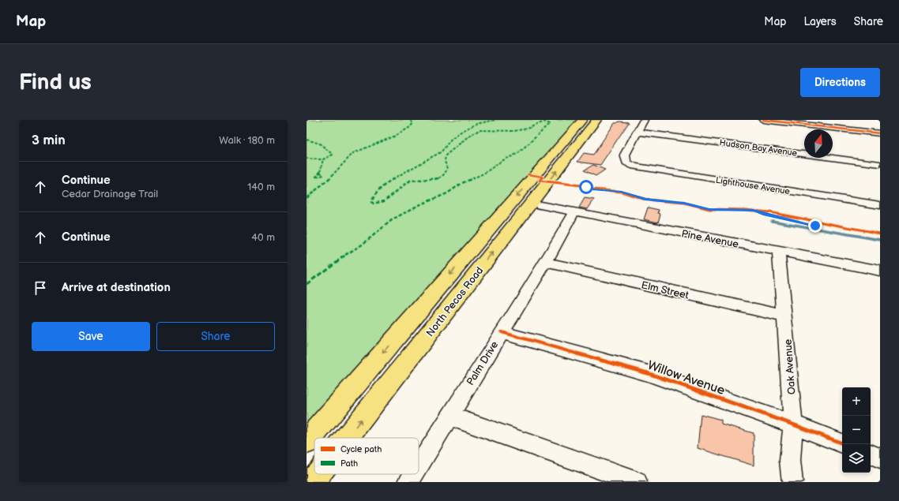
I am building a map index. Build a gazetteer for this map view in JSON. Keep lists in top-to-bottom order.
{
  "streets": {
    "main road": ["North Pecos Road"],
    "street": [
      "Hudson Bay Avenue",
      "Lighthouse Avenue",
      "Pine Avenue",
      "Elm Street",
      "Palm Drive",
      "Oak Avenue",
      "Willow Avenue"
    ]
  },
  "crossings": [
    ["Hudson Bay Avenue", "Lighthouse Avenue"],
    ["Pine Avenue", "Palm Drive"],
    ["Pine Avenue", "Oak Avenue"],
    ["Elm Street", "Palm Drive"],
    ["Elm Street", "Oak Avenue"],
    ["Palm Drive", "Willow Avenue"],
    ["Oak Avenue", "Willow Avenue"]
  ],
  "legend": ["Cycle path", "Path"],
  "north": "top",
  "page": {
    "header": "Map",
    "nav": ["Map", "Layers", "Share"],
    "buttons": [
      "Directions",
      ["Save", "Share"]
    ],
    "title": "Find us",
    "heading": ["3 min", "Walk · 180 m"],
    "list": [
      ["Continue", "Cedar Drainage Trail", "140 m"],
      ["Continue", "40 m"],
      "Arrive at destination"
    ],
    "map_buttons": ["+", "−"]
  }
}
